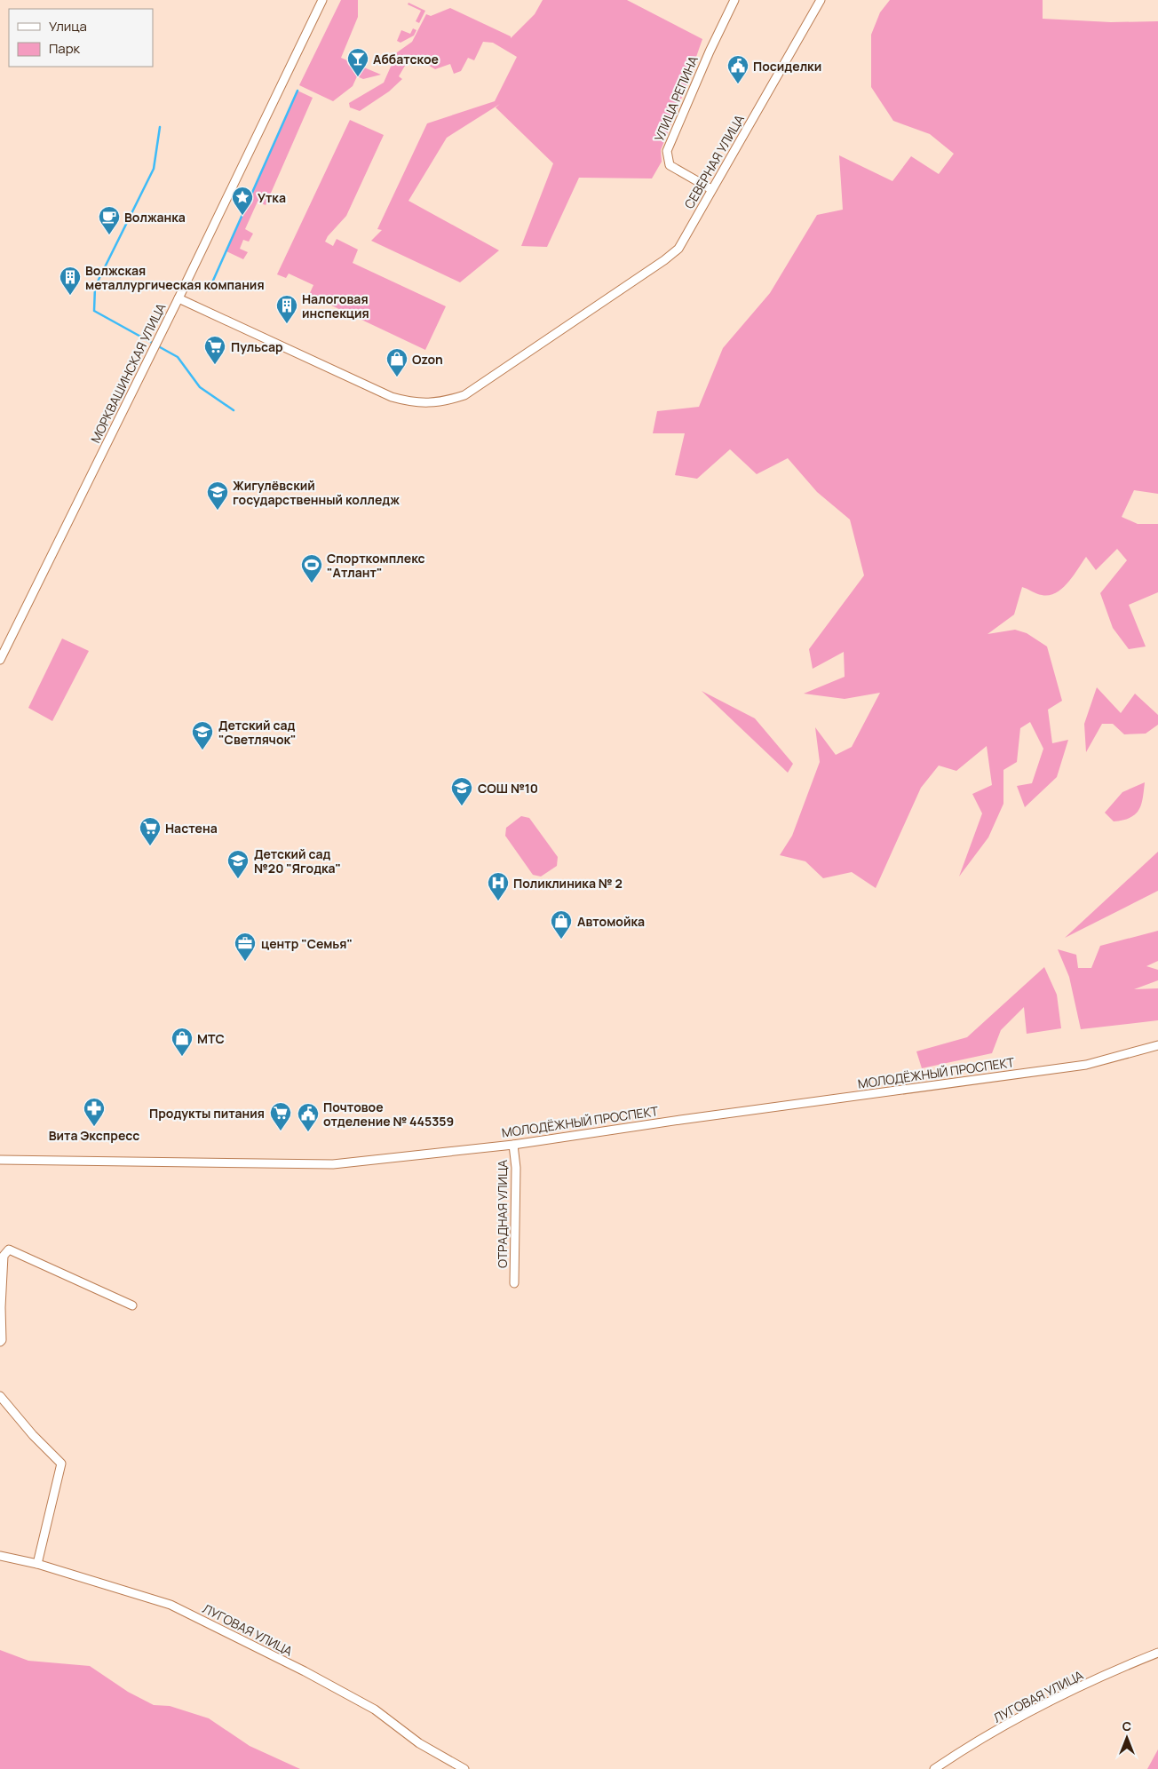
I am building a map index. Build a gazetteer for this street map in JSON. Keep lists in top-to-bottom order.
{
  "streets": {
    "street": [
      "УЛИЦА РЕПИНА",
      "СЕВЕРНАЯ УЛИЦА",
      "МОРКВАШИНСКАЯ УЛИЦА",
      "МОЛОДЁЖНЫЙ ПРОСПЕКТ",
      "ОТРАДНАЯ УЛИЦА",
      "ЛУГОВАЯ УЛИЦА"
    ]
  },
  "crossings": [
    ["УЛИЦА РЕПИНА", "СЕВЕРНАЯ УЛИЦА"],
    ["СЕВЕРНАЯ УЛИЦА", "МОРКВАШИНСКАЯ УЛИЦА"],
    ["МОЛОДЁЖНЫЙ ПРОСПЕКТ", "ОТРАДНАЯ УЛИЦА"]
  ],
  "places": {
    "bar": ["Аббатское"],
    "public building": ["Посиделки", "Почтовое отделение № 445359"],
    "place": ["Утка"],
    "cafe": ["Волжанка"],
    "building": ["Волжская металлургическая компания", "Налоговая инспекция"],
    "supermarket": ["Пульсар", "Настена", "Продукты питания"],
    "shop": ["Ozon", "Автомойка", "МТС"],
    "school or university": [
      "Жигулёвский государственный колледж",
      "Детский сад \"Светлячок\"",
      "СОШ №10",
      "Детский сад №20 \"Ягодка\""
    ],
    "sports": ["Спорткомплекс \"Атлант\""],
    "hospital": ["Поликлиника № 2"],
    "office": ["центр \"Семья\""],
    "pharmacy": ["Вита Экспресс"]
  },
  "legend": ["Улица", "Парк"],
  "north": "top"
}
